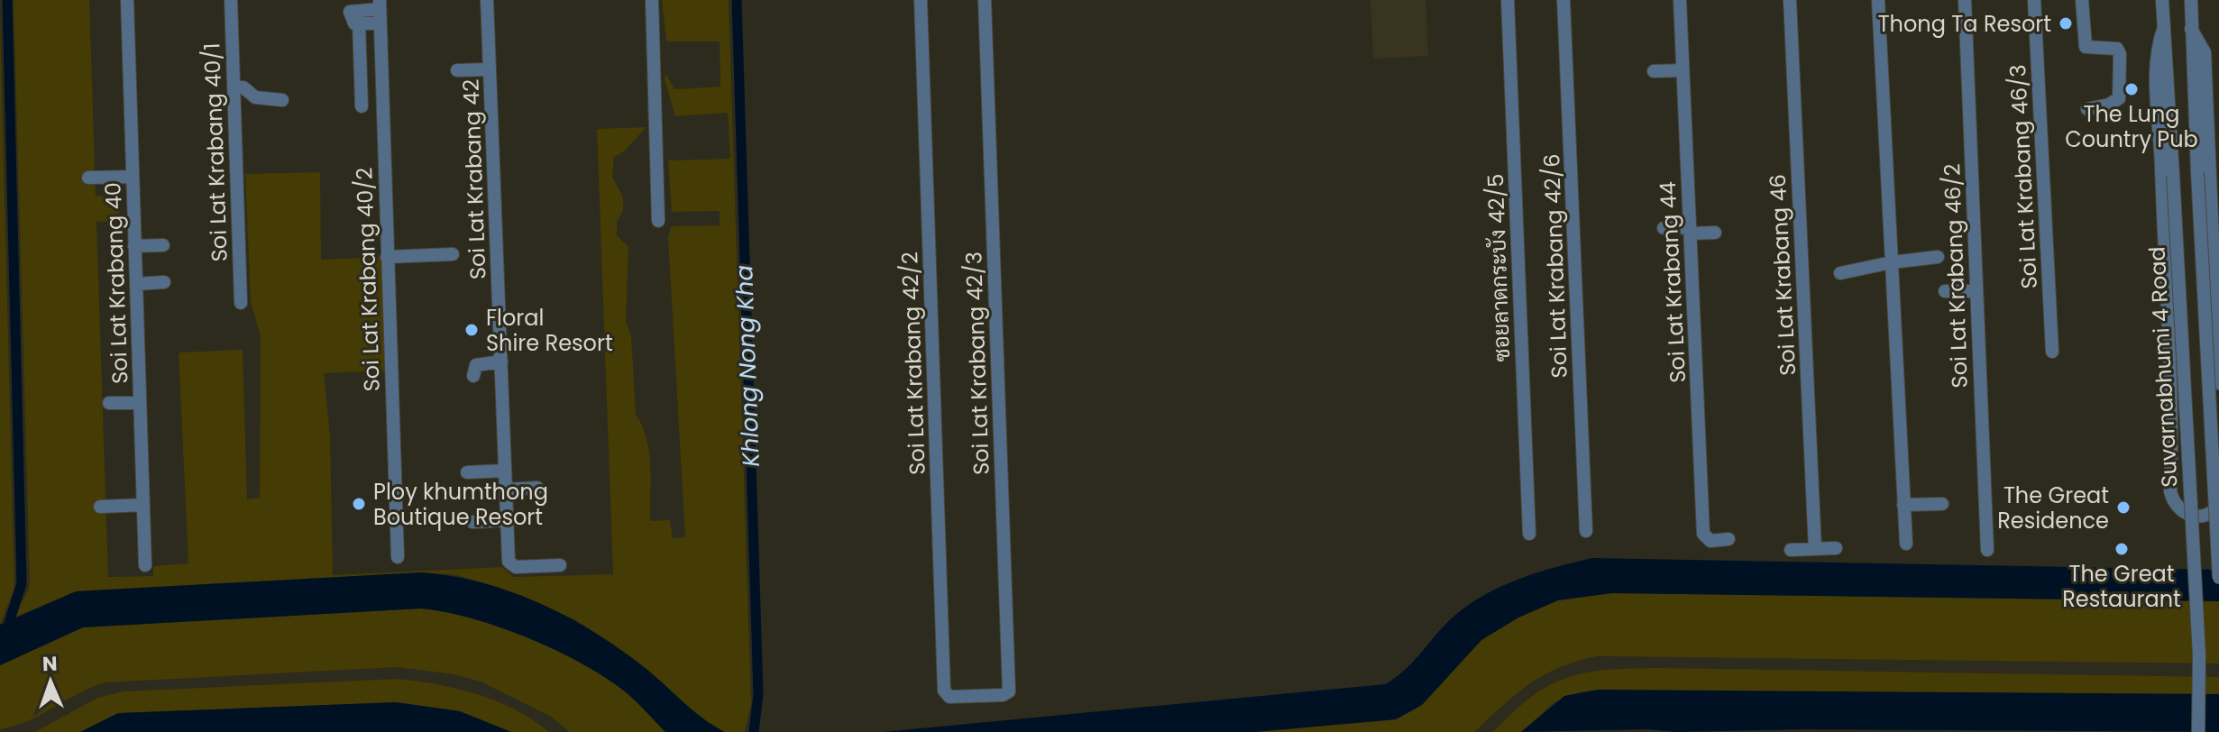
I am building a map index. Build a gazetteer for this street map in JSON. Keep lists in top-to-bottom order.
{
  "streets": {
    "street": [
      "Soi Lat Krabang 40/1",
      "Soi Lat Krabang 46/3",
      "Soi Lat Krabang 42",
      "Soi Lat Krabang 42/6",
      "ซอยลาดกระบัง 42/5",
      "Soi Lat Krabang 46",
      "Soi Lat Krabang 46/2",
      "Soi Lat Krabang 40/2",
      "Soi Lat Krabang 44",
      "Soi Lat Krabang 40",
      "Soi Lat Krabang 42/2",
      "Soi Lat Krabang 42/3",
      "Suvarnabhumi 4 Road"
    ]
  },
  "crossings": [
    ["Soi Lat Krabang 42/2", "Soi Lat Krabang 42/3"]
  ],
  "water": ["Khlong Nong Kha"],
  "places": [
    "Thong Ta Resort",
    "The Lung Country Pub",
    "Floral Shire Resort",
    "Ploy khumthong Boutique Resort",
    "The Great Residence",
    "The Great Restaurant"
  ],
  "north": "top"
}
